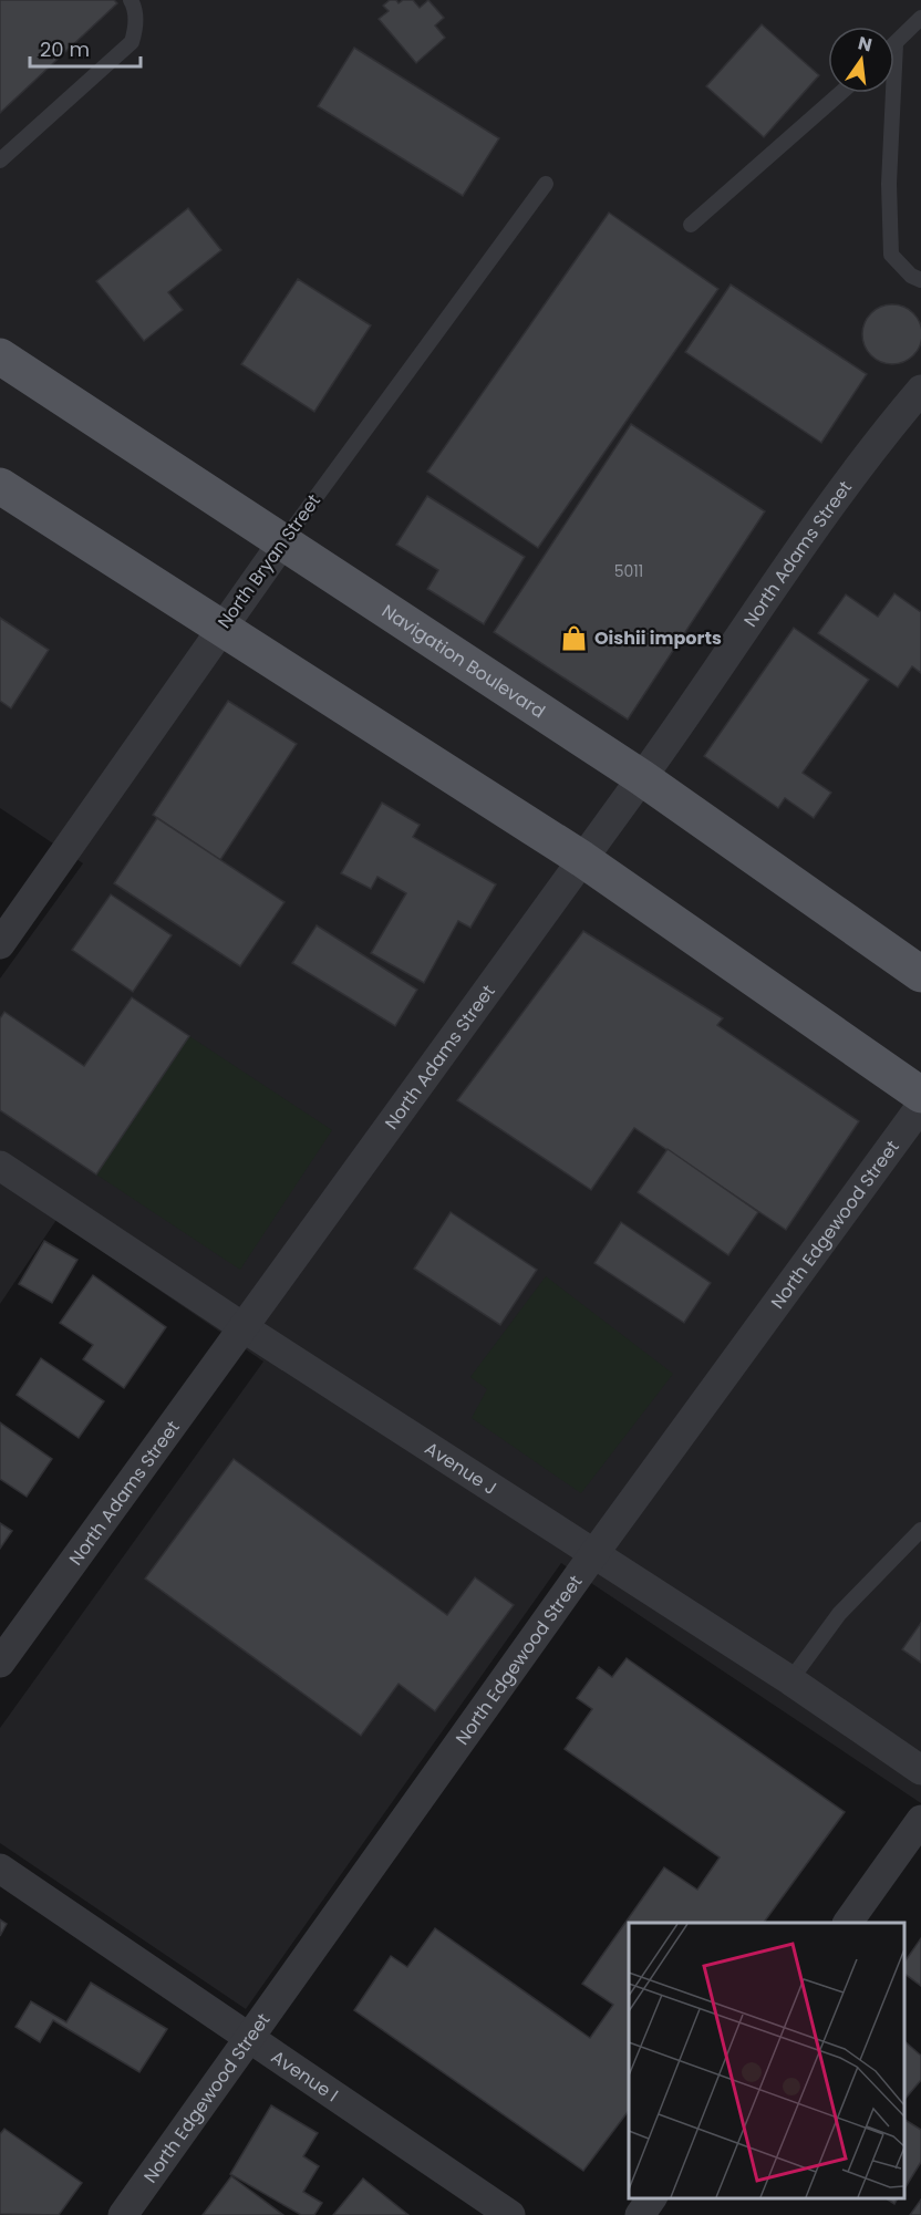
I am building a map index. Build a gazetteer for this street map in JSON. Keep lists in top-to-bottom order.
{
  "streets": {
    "main road": ["Navigation Boulevard"],
    "street": [
      "North Adams Street",
      "North Bryan Street",
      "North Edgewood Street",
      "Avenue J",
      "Avenue I"
    ]
  },
  "crossings": [
    ["North Adams Street", "Navigation Boulevard"],
    ["North Adams Street", "Avenue J"],
    ["North Bryan Street", "Navigation Boulevard"],
    ["North Edgewood Street", "Avenue J"],
    ["North Edgewood Street", "Avenue I"]
  ],
  "places": {
    "shop": ["Oishii imports"]
  },
  "house_numbers": ["5011"],
  "scale_bar": "20 m",
  "north": "top"
}
